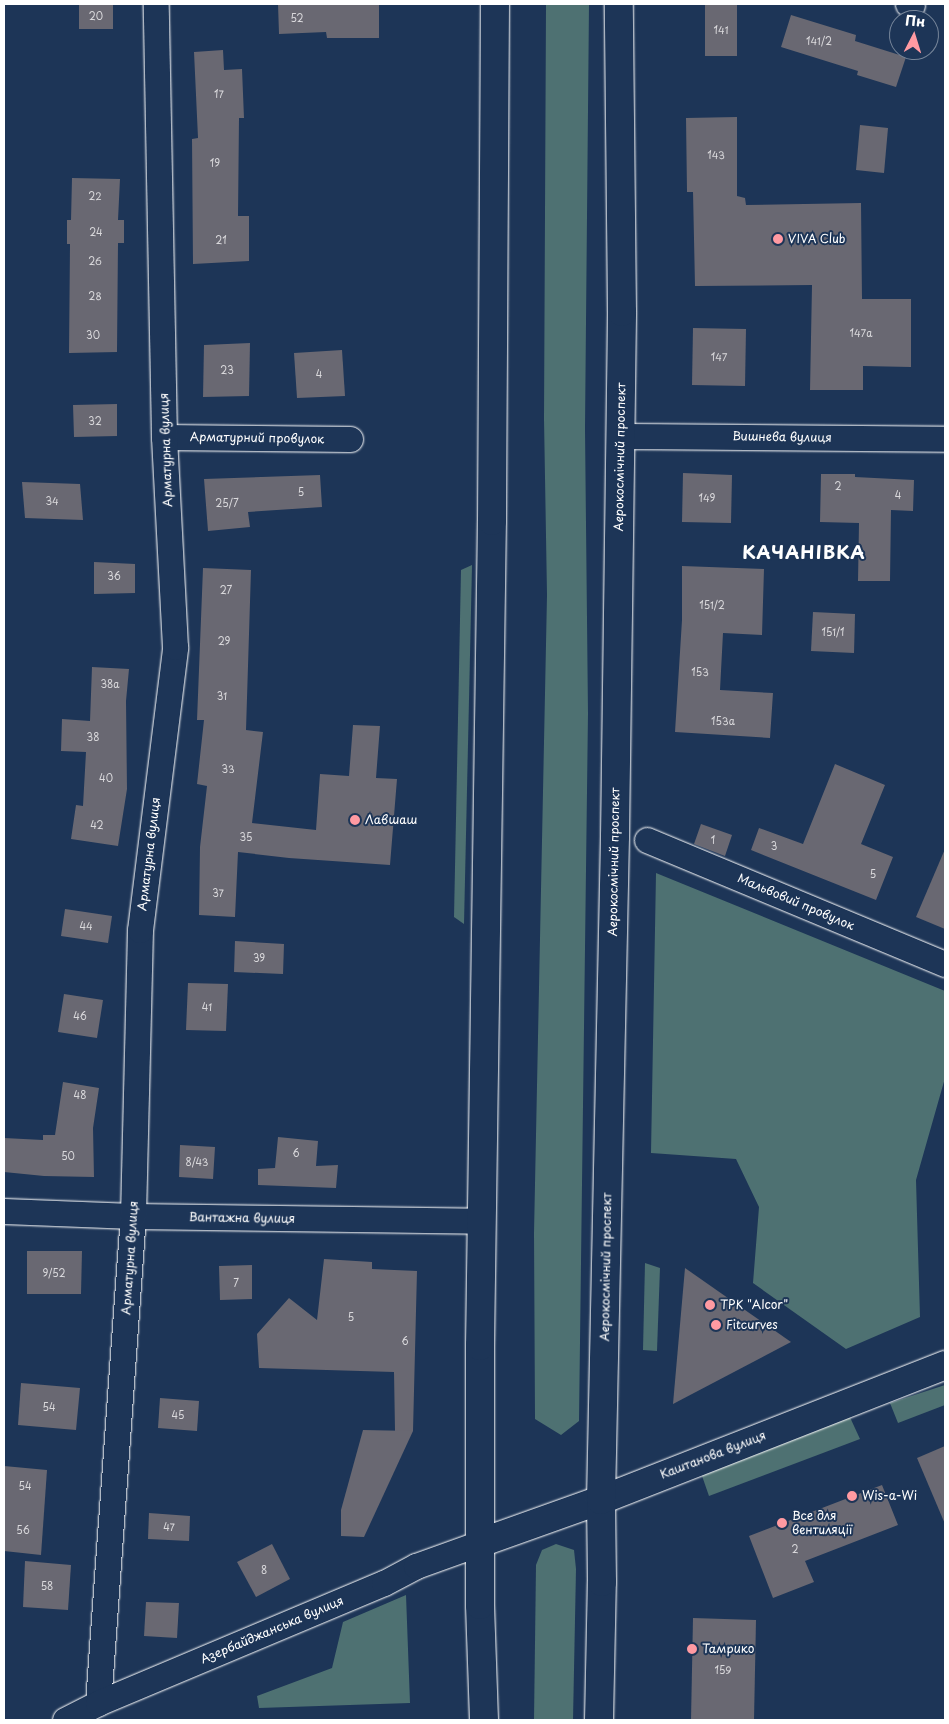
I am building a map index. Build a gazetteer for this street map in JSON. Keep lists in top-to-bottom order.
{
  "streets": {
    "main road": ["Аерокосмічний проспект", "Каштанова вулиця"],
    "street": [
      "Вишнева вулиця",
      "Арматурний провулок",
      "Арматурна вулиця",
      "Мальвовий провулок",
      "Вантажна вулиця",
      "Азербайджанська вулиця"
    ]
  },
  "crossings": [
    ["Вишнева вулиця", "Аерокосмічний проспект"],
    ["Арматурний провулок", "Арматурна вулиця"],
    ["Арматурна вулиця", "Вантажна вулиця"],
    ["Арматурна вулиця", "Азербайджанська вулиця"],
    ["Аерокосмічний проспект", "Каштанова вулиця"],
    ["Каштанова вулиця", "Азербайджанська вулиця"]
  ],
  "districts": ["КАЧАНІВКА"],
  "places": [
    "VIVA Club",
    "Лавшаш",
    "ТРК \"Alcor\"",
    "Fitcurves",
    "Wis-a-Wi",
    "Все для вентиляції",
    "Тамрико"
  ],
  "house_numbers": [
    "20",
    "52",
    "141",
    "141/2",
    "17",
    "143",
    "19",
    "22",
    "24",
    "21",
    "26",
    "28",
    "147а",
    "30",
    "147",
    "23",
    "4",
    "32",
    "2",
    "5",
    "4",
    "149",
    "34",
    "25/7",
    "36",
    "27",
    "151/2",
    "151/1",
    "29",
    "153",
    "38а",
    "31",
    "153а",
    "38",
    "33",
    "40",
    "42",
    "35",
    "1",
    "3",
    "5",
    "37",
    "44",
    "39",
    "41",
    "46",
    "48",
    "6",
    "50",
    "8/43",
    "9/52",
    "7",
    "5",
    "6",
    "54",
    "45",
    "54",
    "47",
    "56",
    "2",
    "8",
    "58",
    "159"
  ],
  "north": "top"
}
